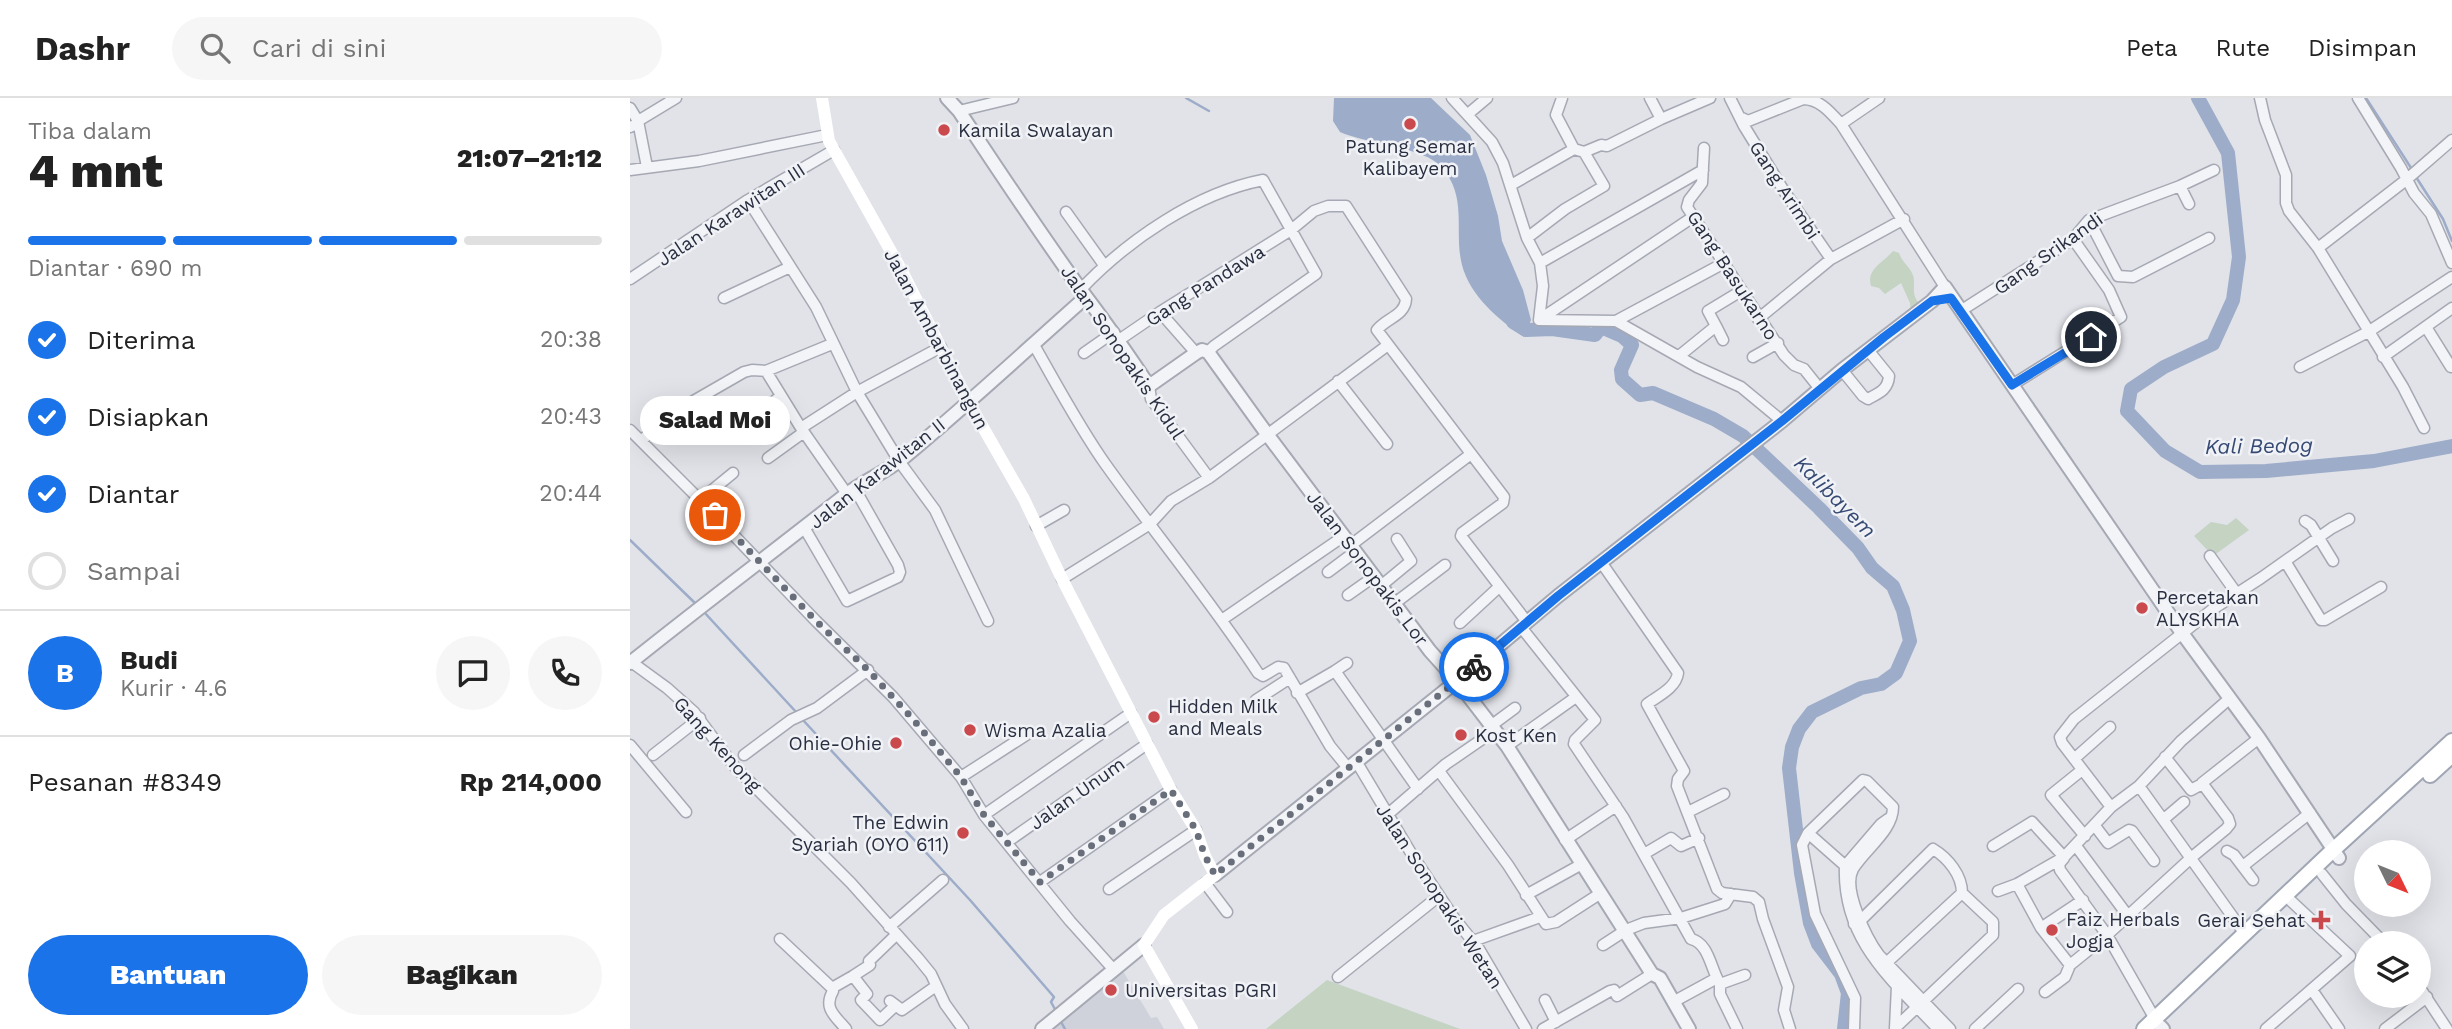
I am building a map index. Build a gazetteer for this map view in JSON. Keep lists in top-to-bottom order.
{
  "streets": {
    "main road": ["Jalan Ambarbinangun"],
    "street": [
      "Gang Arimbi",
      "Jalan Karawitan III",
      "Gang Srikandi",
      "Gang Basukarno",
      "Gang Pandawa",
      "Jalan Sonopakis Kidul",
      "Jalan Karawitan II",
      "Jalan Sonopakis Lor",
      "Gang Kenong",
      "Jalan Unum",
      "Jalan Sonopakis Wetan"
    ]
  },
  "crossings": [
    ["Jalan Karawitan III", "Jalan Ambarbinangun"],
    ["Gang Pandawa", "Jalan Sonopakis Kidul"],
    ["Jalan Ambarbinangun", "Jalan Karawitan II"],
    ["Jalan Ambarbinangun", "Jalan Unum"],
    ["Jalan Sonopakis Kidul", "Jalan Karawitan II"],
    ["Jalan Karawitan II", "Gang Kenong"]
  ],
  "water": ["Kali Bedog", "Kalibayem"],
  "places": {
    "other": [
      "Patung Semar Kalibayem",
      "Kamila Swalayan",
      "Salad Moi",
      "Percetakan ALYSKHA",
      "Hidden Milk and Meals",
      "Wisma Azalia",
      "Kost Ken",
      "Ohie-Ohie",
      "The Edwin Syariah (OYO 611)",
      "Faiz Herbals Jogja",
      "Universitas PGRI"
    ],
    "health": ["Gerai Sehat"]
  },
  "north": "bottom right",
  "page": {
    "header": "Dashr",
    "search": "Cari di sini",
    "nav": ["Peta", "Rute", "Disimpan"],
    "heading": ["4 mnt", "Tiba dalam", "21:07–21:12"],
    "panel": [
      "Budi",
      "Kurir · 4.6",
      "Pesanan #8349",
      "Rp 214,000"
    ],
    "bar": "Diantar · 690 m",
    "list": [
      ["Diterima", "20:38"],
      ["Disiapkan", "20:43"],
      ["Diantar", "20:44"],
      "Sampai"
    ],
    "bubble": "Salad Moi",
    "round": "B",
    "buttons": ["Bantuan", "Bagikan"]
  }
}
